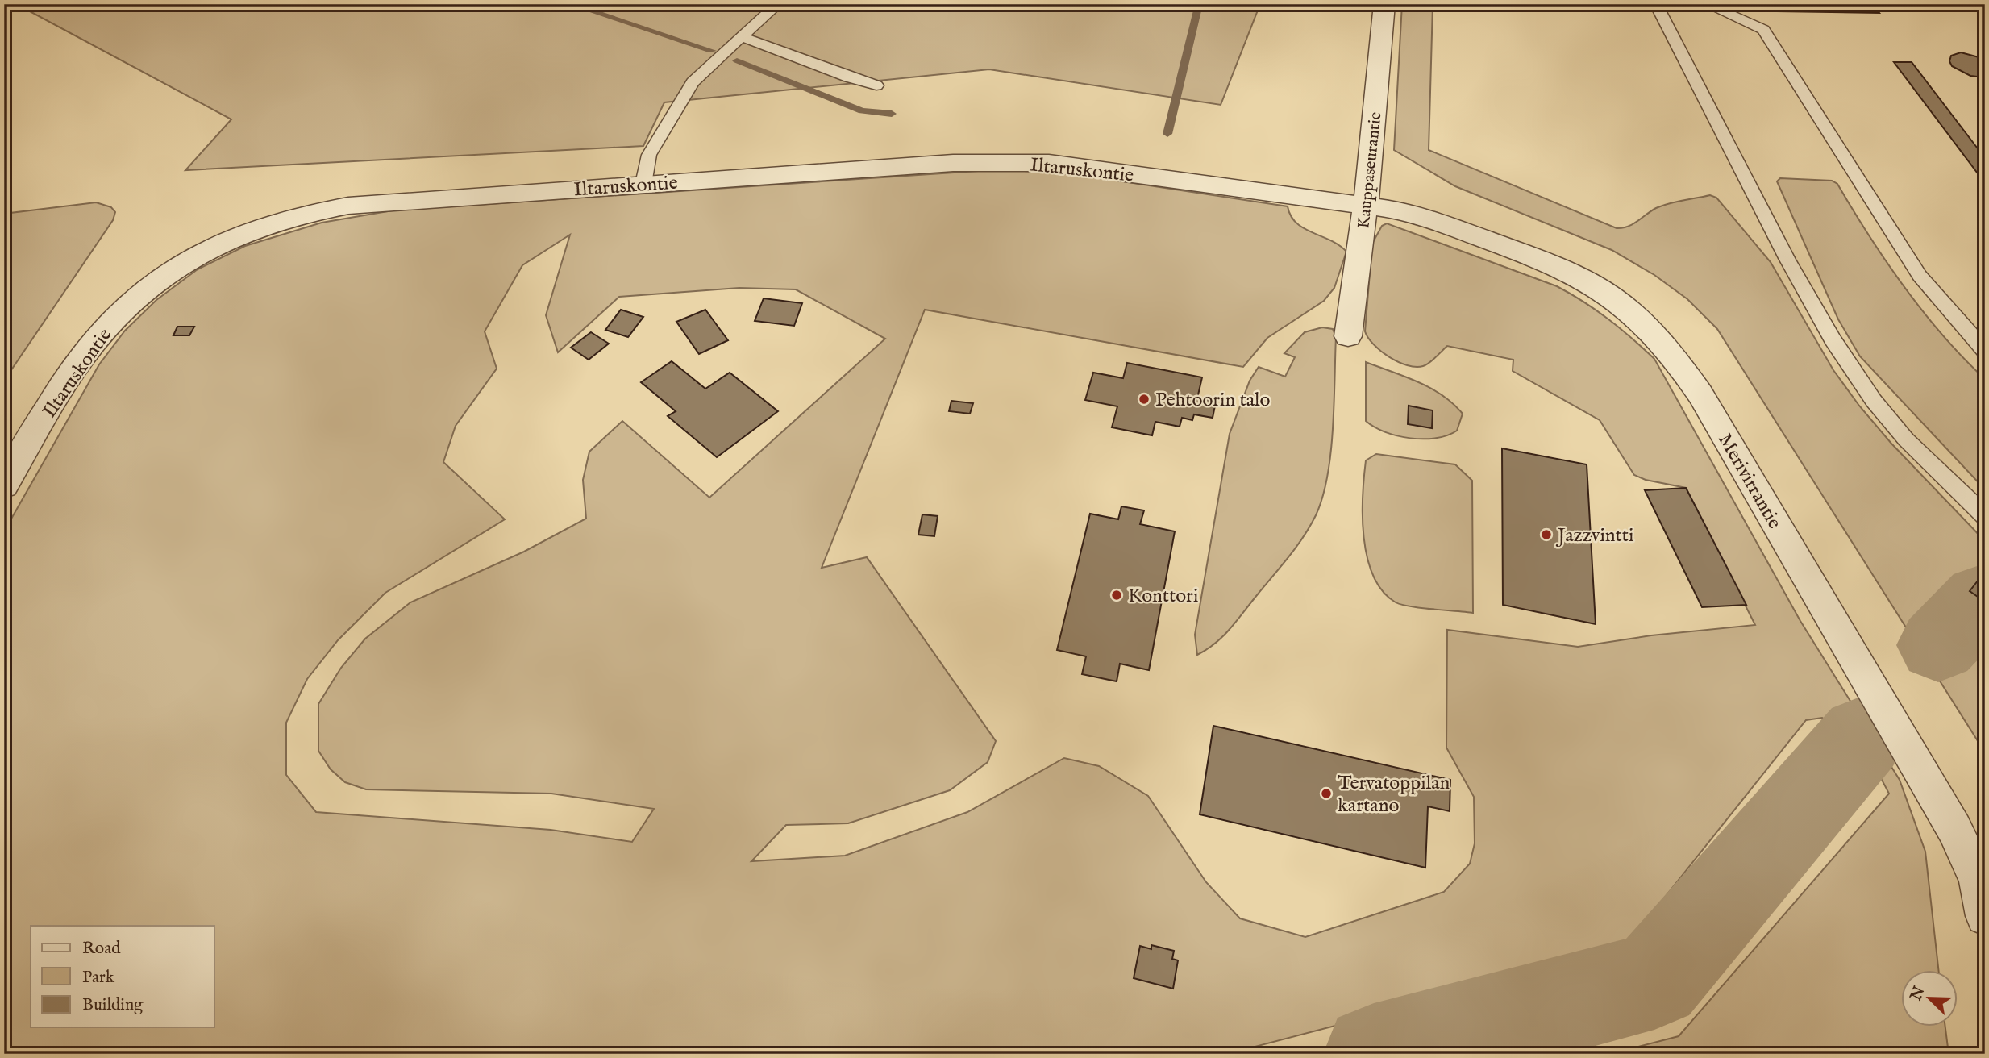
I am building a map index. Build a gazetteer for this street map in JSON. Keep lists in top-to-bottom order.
{
  "streets": {
    "street": ["Iltaruskontie", "Kauppaseurantie", "Merivirrantie"]
  },
  "crossings": [
    ["Iltaruskontie", "Kauppaseurantie"],
    ["Iltaruskontie", "Merivirrantie"],
    ["Kauppaseurantie", "Merivirrantie"]
  ],
  "places": [
    "Pehtoorin talo",
    "Jazzvintti",
    "Konttori",
    "Tervatoppilan kartano"
  ],
  "legend": ["Road", "Park", "Building"],
  "north": "top left"
}
